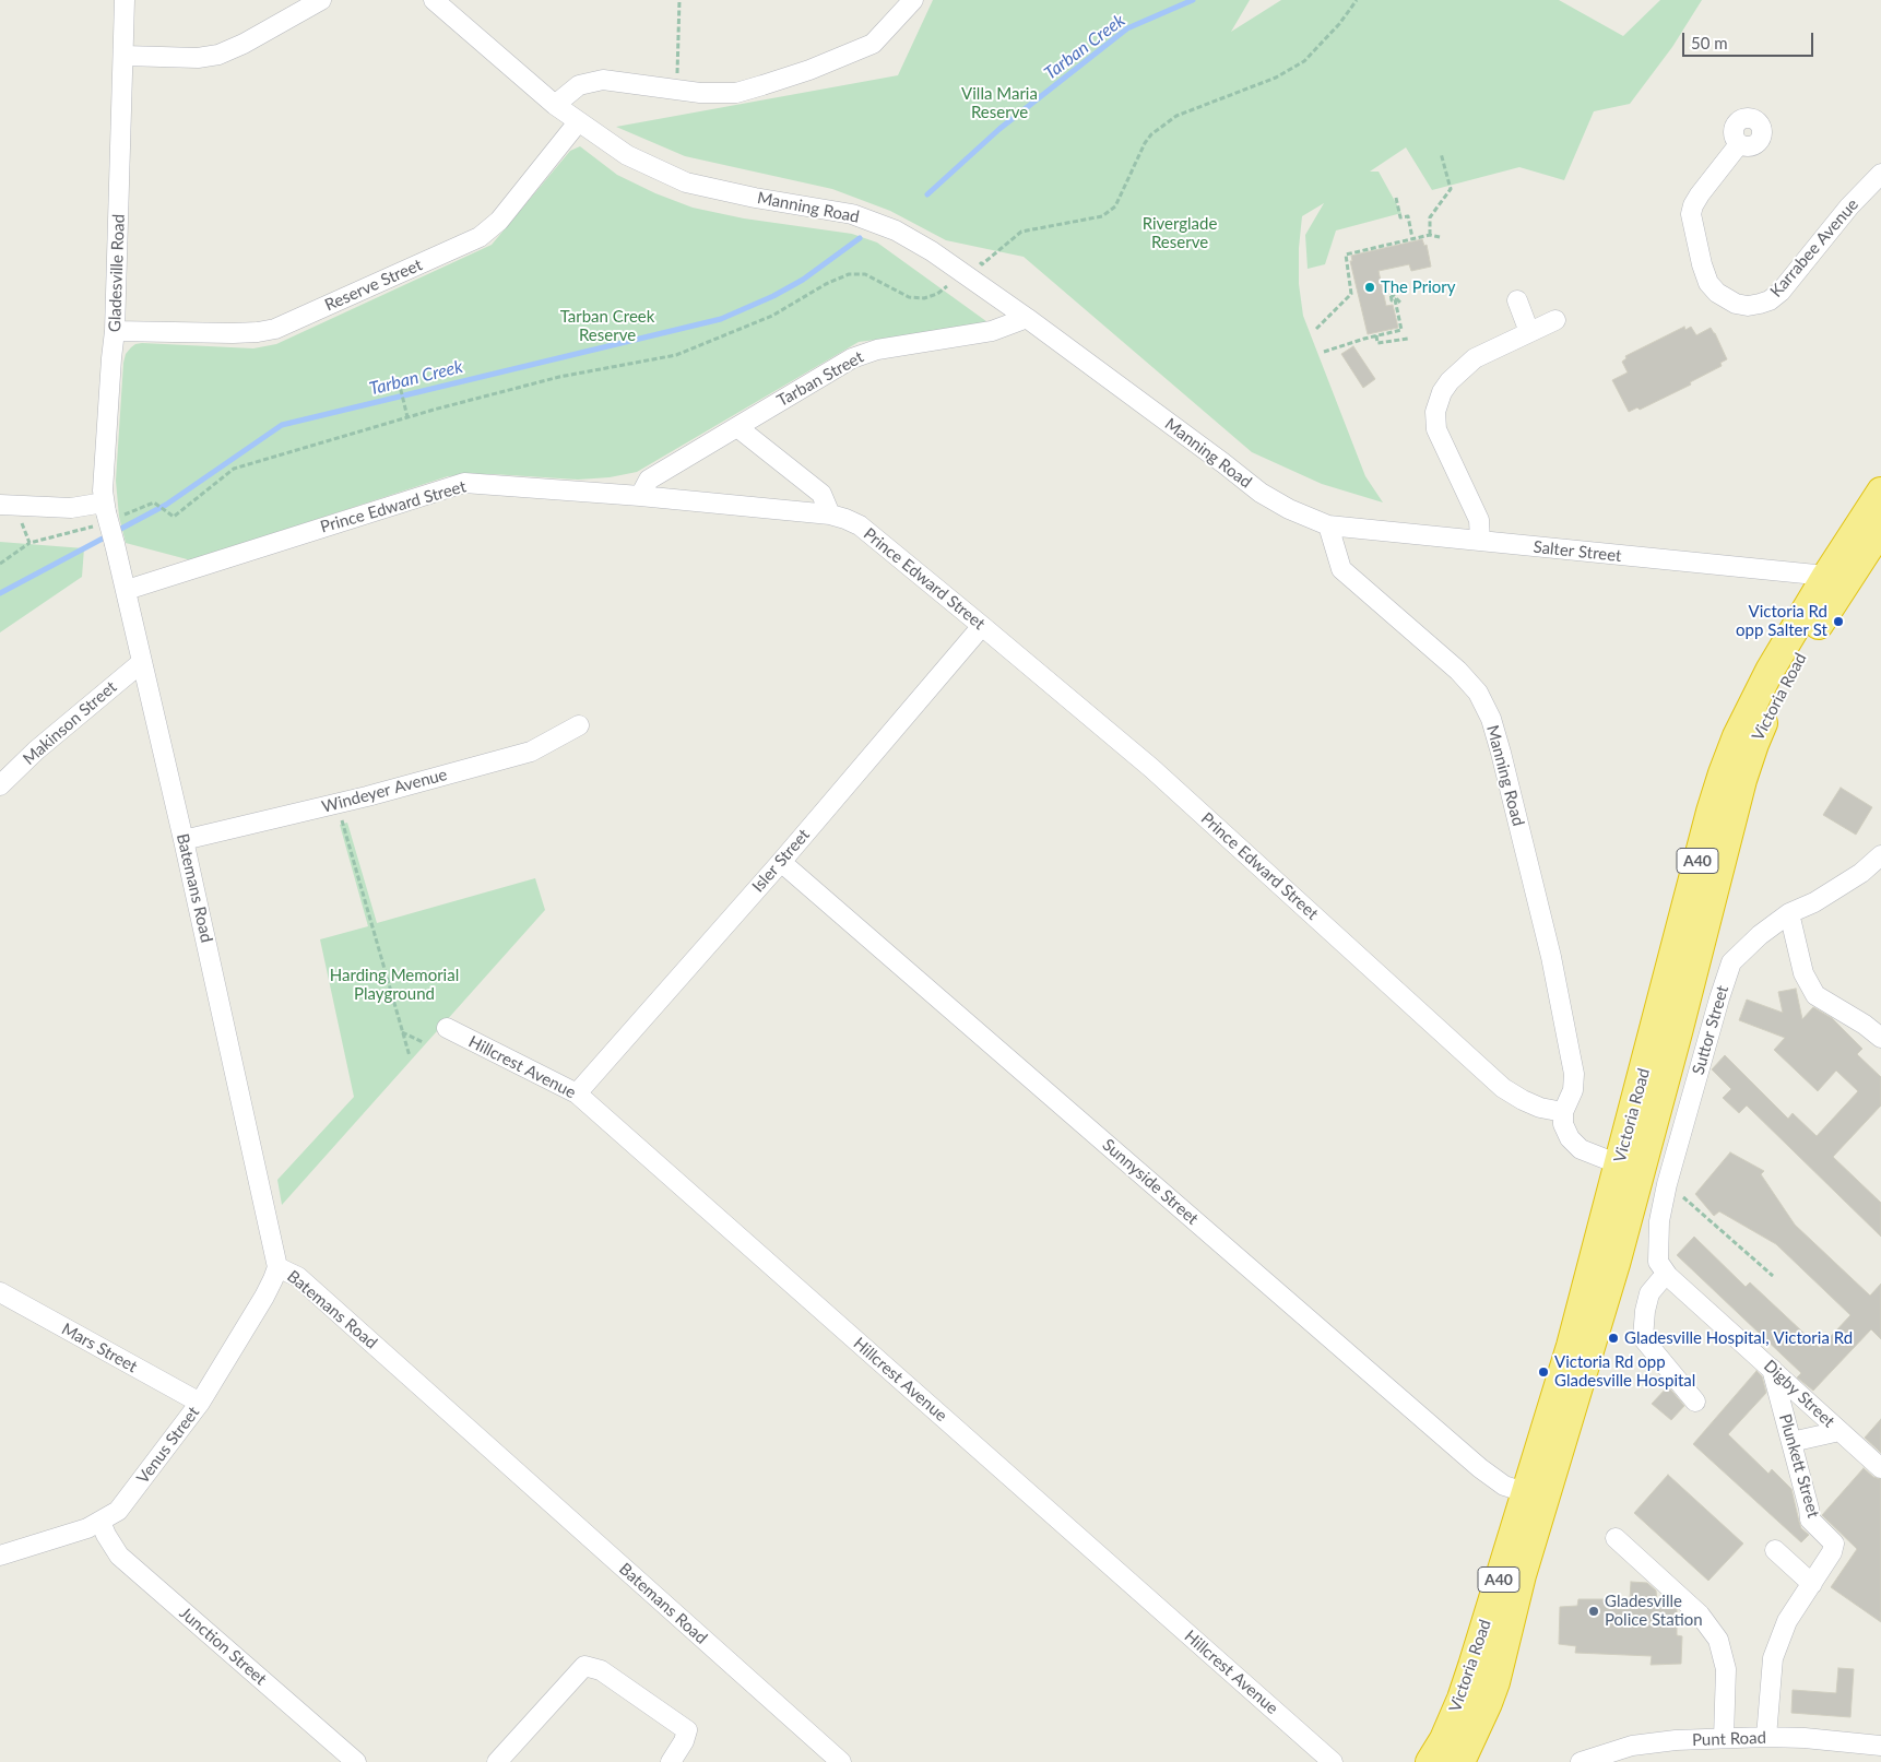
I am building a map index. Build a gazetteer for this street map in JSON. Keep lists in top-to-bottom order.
{
  "streets": {
    "highway": ["Victoria Road", "A40"],
    "street": [
      "Manning Road",
      "Karrabee Avenue",
      "Gladesville Road",
      "Reserve Street",
      "Tarban Street",
      "Prince Edward Street",
      "Salter Street",
      "Makinson Street",
      "Windeyer Avenue",
      "Isler Street",
      "Batemans Road",
      "Suttor Street",
      "Hillcrest Avenue",
      "Sunnyside Street",
      "Mars Street",
      "Digby Street",
      "Venus Street",
      "Plunkett Street",
      "Junction Street",
      "Punt Road"
    ]
  },
  "crossings": [
    ["Manning Road", "Reserve Street"],
    ["Manning Road", "Tarban Street"],
    ["Manning Road", "Prince Edward Street"],
    ["Manning Road", "Salter Street"],
    ["Gladesville Road", "Reserve Street"],
    ["Gladesville Road", "Batemans Road"],
    ["Tarban Street", "Prince Edward Street"],
    ["Prince Edward Street", "Isler Street"],
    ["Prince Edward Street", "Batemans Road"],
    ["Salter Street", "Victoria Road"],
    ["Victoria Road", "Sunnyside Street"],
    ["Makinson Street", "Batemans Road"],
    ["Windeyer Avenue", "Batemans Road"],
    ["Isler Street", "Hillcrest Avenue"],
    ["Isler Street", "Sunnyside Street"],
    ["Batemans Road", "Venus Street"],
    ["Suttor Street", "Digby Street"],
    ["Mars Street", "Venus Street"],
    ["Digby Street", "Plunkett Street"],
    ["Venus Street", "Junction Street"],
    ["Plunkett Street", "Punt Road"]
  ],
  "water": ["Tarban Creek"],
  "parks": [
    "Villa Maria Reserve",
    "Riverglade Reserve",
    "Tarban Creek Reserve",
    "Harding Memorial Playground"
  ],
  "places": [
    "The Priory",
    "Victoria Rd opp Salter St",
    "Gladesville Hospital, Victoria Rd",
    "Victoria Rd opp Gladesville Hospital",
    "Gladesville Police Station"
  ],
  "scale_bar": "50 m"
}
